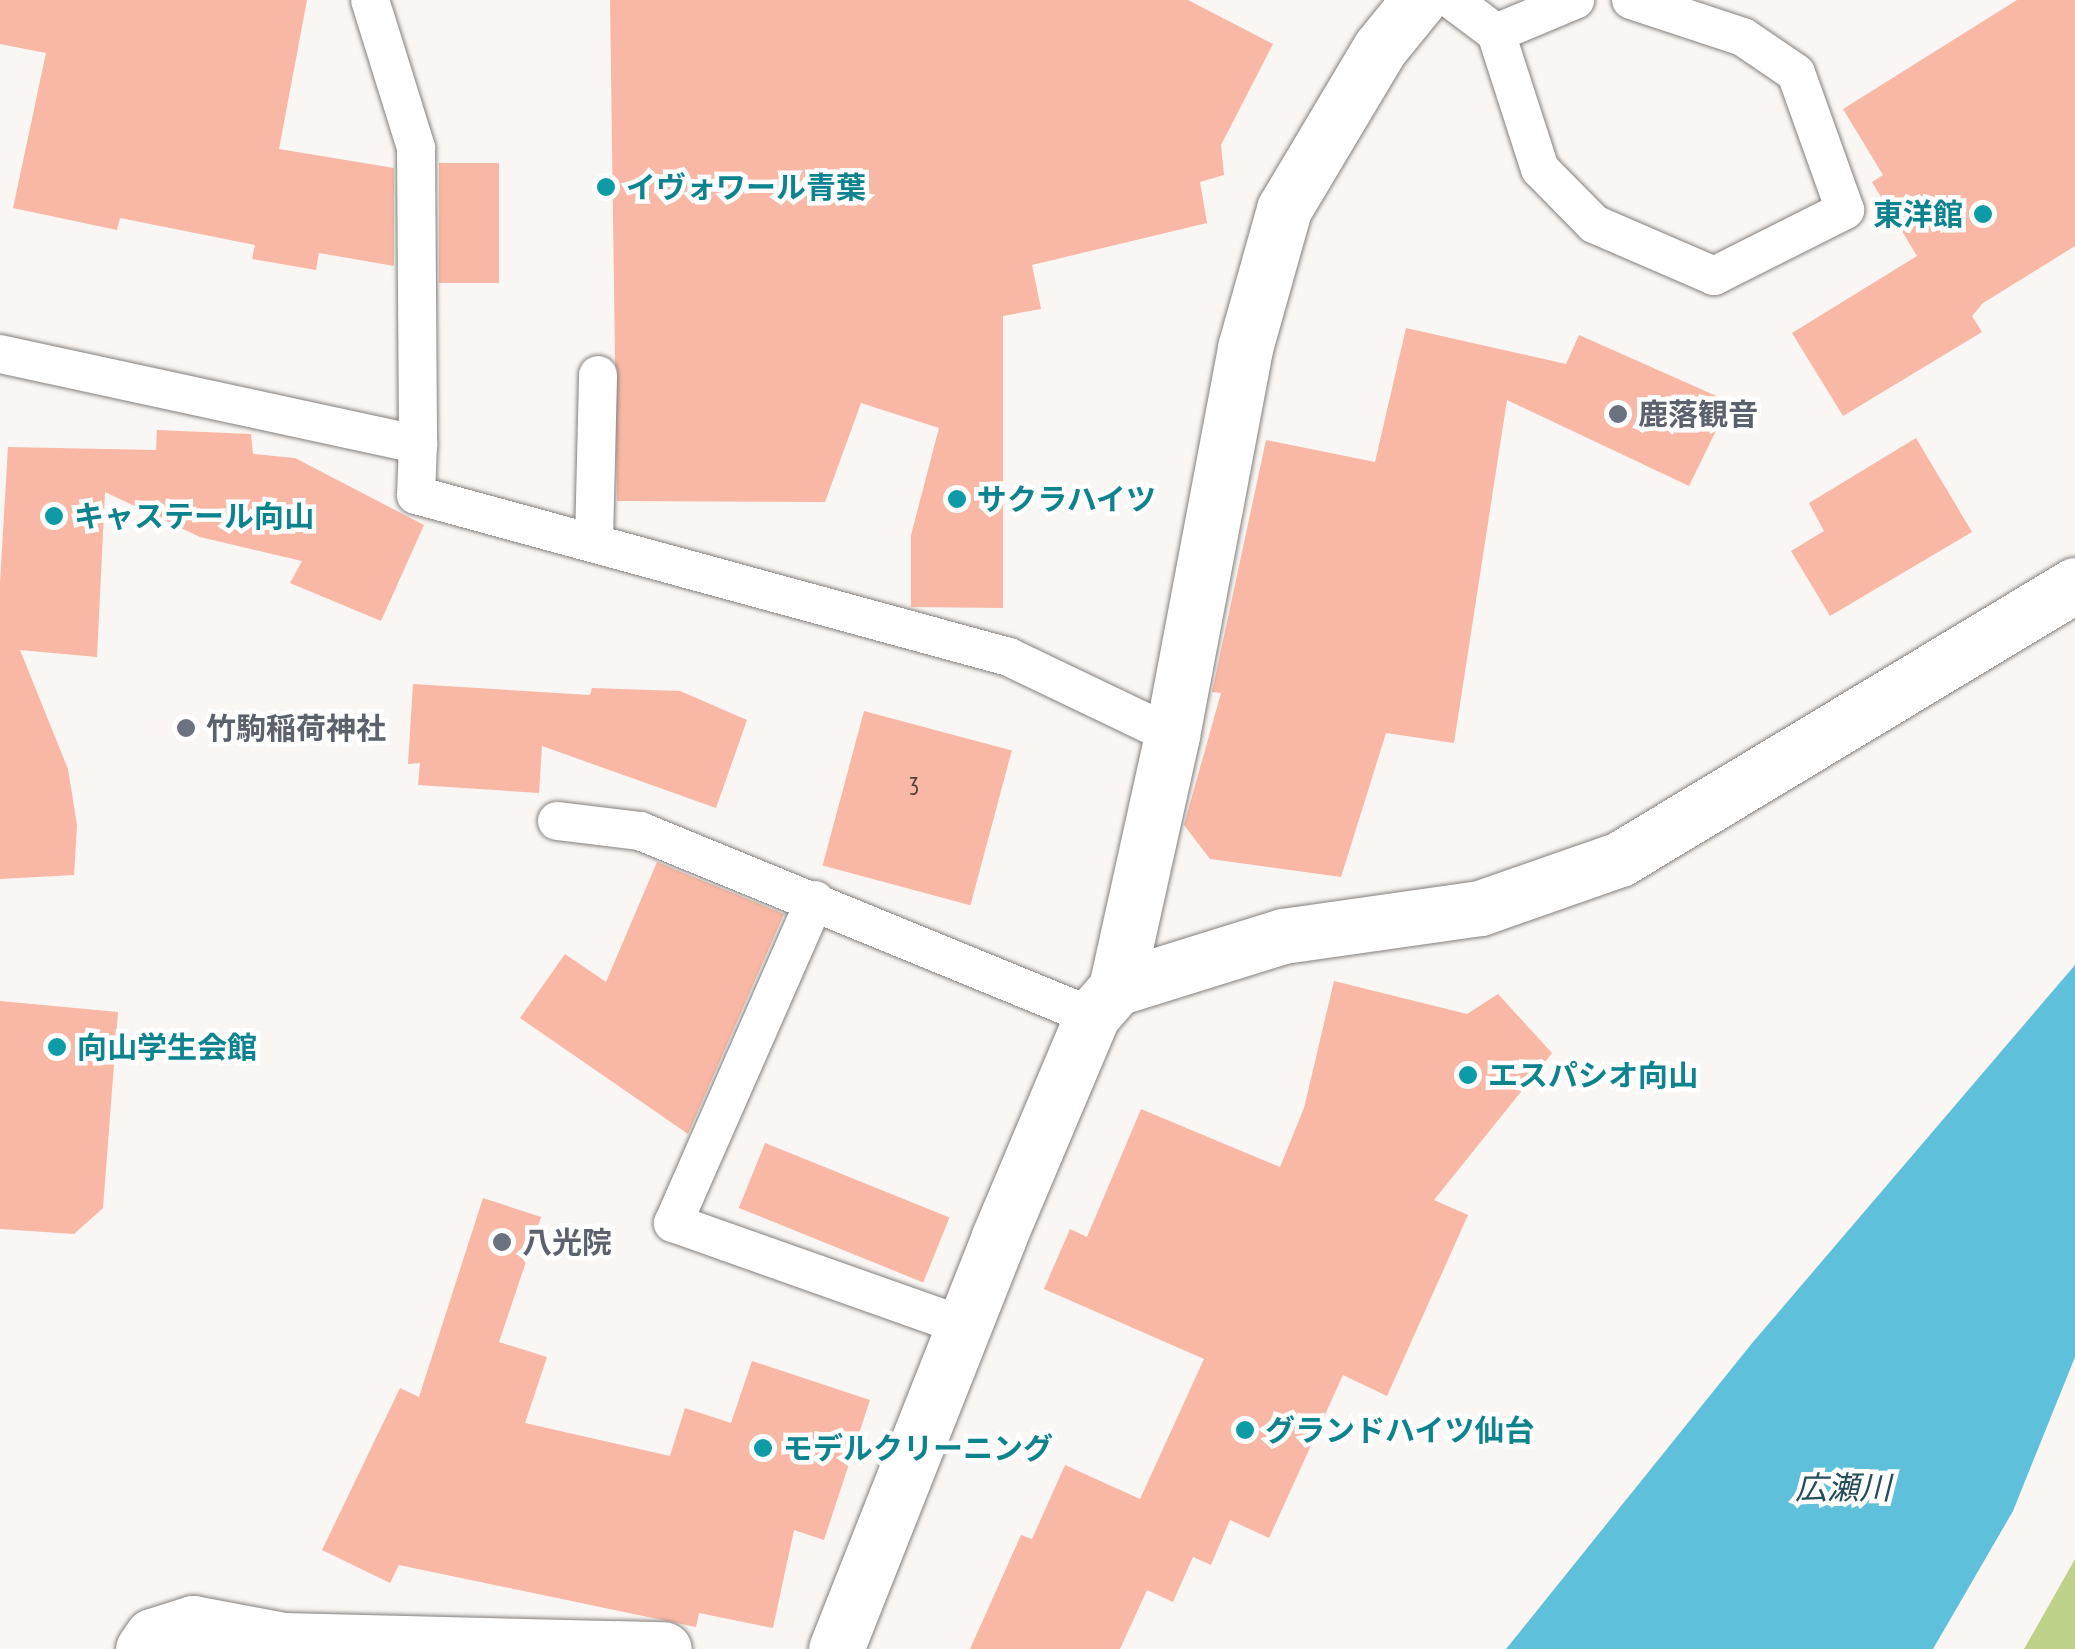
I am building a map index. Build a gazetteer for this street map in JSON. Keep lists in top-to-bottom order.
{
  "water": ["広瀬川"],
  "places": [
    "イヴォワール青葉",
    "東洋館",
    "鹿落観音",
    "サクラハイツ",
    "キャステール向山",
    "竹駒稲荷神社",
    "向山学生会館",
    "エスパシオ向山",
    "八光院",
    "グランドハイツ仙台",
    "モデルクリーニング"
  ],
  "house_numbers": ["3"]
}
